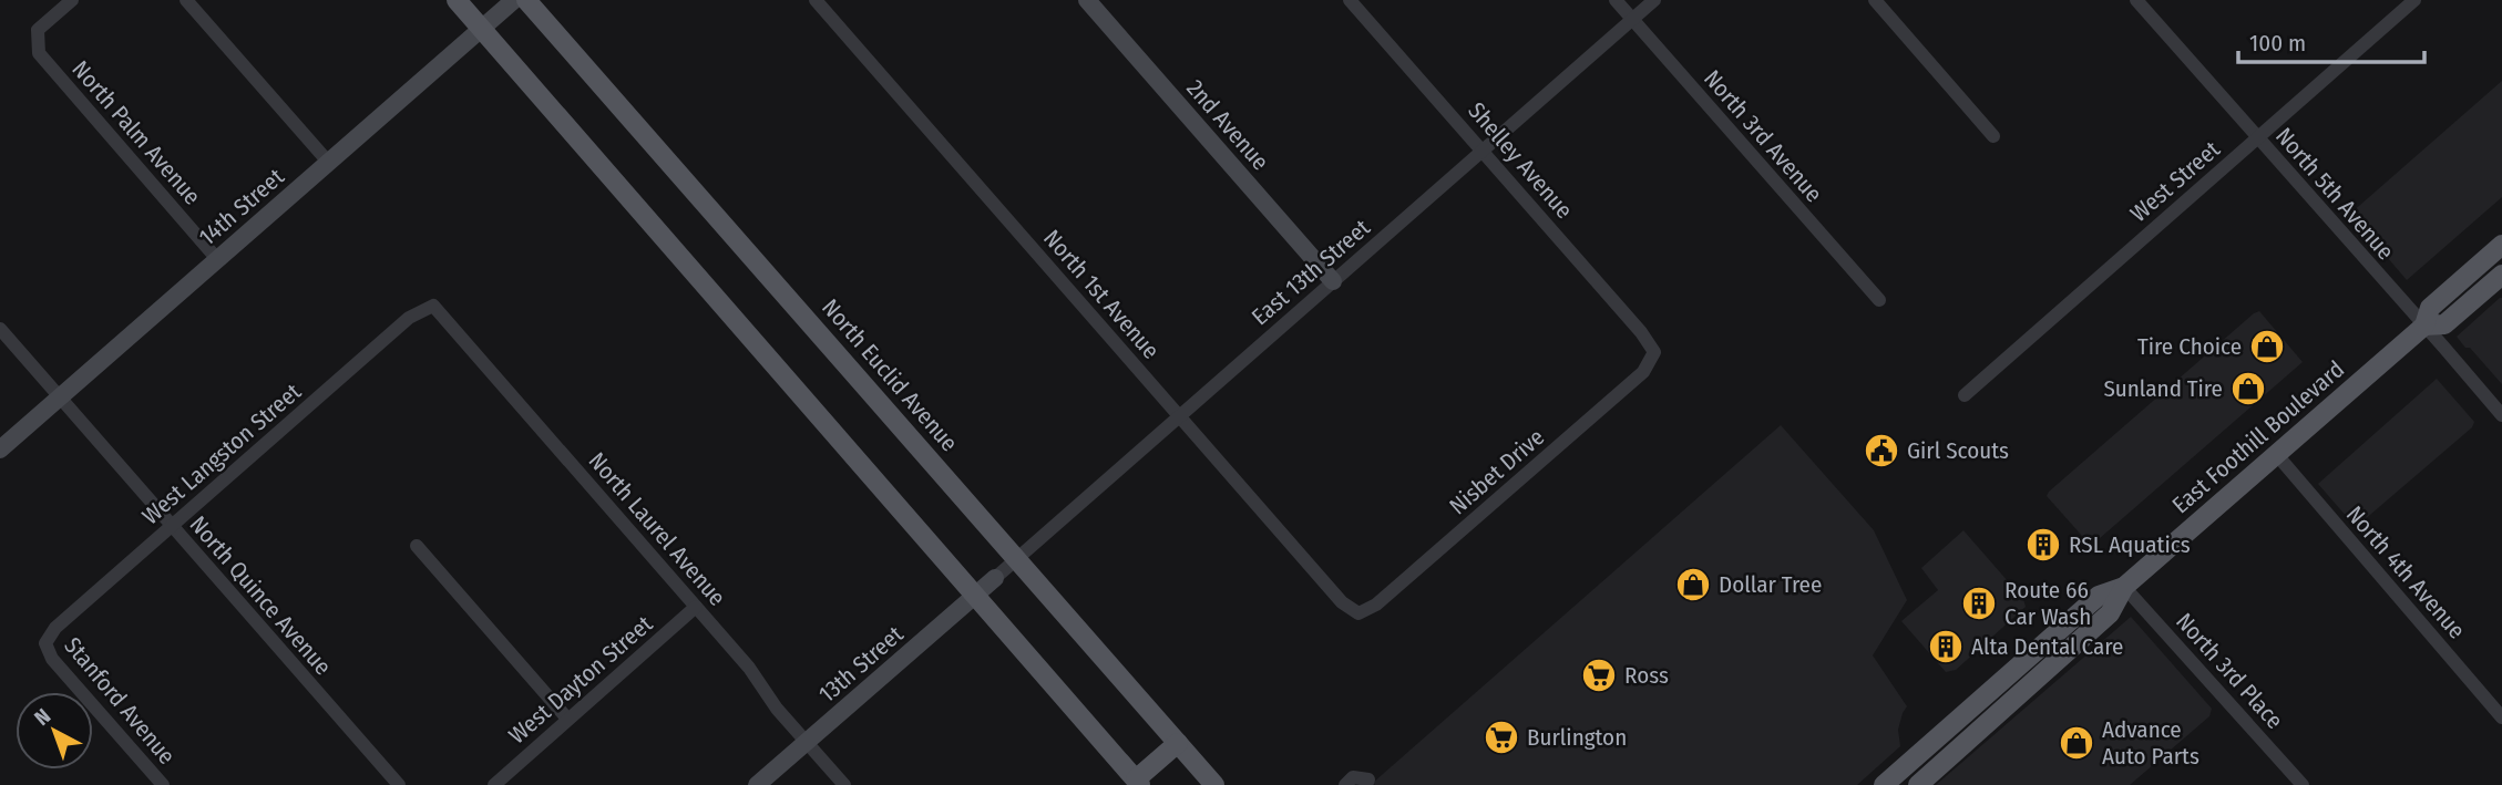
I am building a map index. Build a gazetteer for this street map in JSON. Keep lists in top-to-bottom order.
{
  "streets": {
    "main road": ["North Euclid Avenue", "East Foothill Boulevard"],
    "street": [
      "2nd Avenue",
      "North Palm Avenue",
      "North 3rd Avenue",
      "Shelley Avenue",
      "West Street",
      "North 5th Avenue",
      "14th Street",
      "East 13th Street",
      "North 1st Avenue",
      "West Langston Street",
      "Nisbet Drive",
      "North Laurel Avenue",
      "North 4th Avenue",
      "North Quince Avenue",
      "13th Street",
      "North 3rd Place",
      "West Dayton Street",
      "Stanford Avenue"
    ]
  },
  "crossings": [
    ["2nd Avenue", "East 13th Street"],
    ["North Palm Avenue", "14th Street"],
    ["North 3rd Avenue", "East 13th Street"],
    ["Shelley Avenue", "East 13th Street"],
    ["Shelley Avenue", "Nisbet Drive"],
    ["West Street", "North 5th Avenue"],
    ["North 5th Avenue", "East Foothill Boulevard"],
    ["14th Street", "North Quince Avenue"],
    ["East 13th Street", "North 1st Avenue"],
    ["East 13th Street", "North Euclid Avenue"],
    ["East 13th Street", "13th Street"],
    ["North 1st Avenue", "Nisbet Drive"],
    ["East Foothill Boulevard", "North 4th Avenue"],
    ["East Foothill Boulevard", "North 3rd Place"],
    ["West Langston Street", "North Laurel Avenue"],
    ["West Langston Street", "North Quince Avenue"],
    ["West Langston Street", "Stanford Avenue"],
    ["North Laurel Avenue", "13th Street"],
    ["North Laurel Avenue", "West Dayton Street"]
  ],
  "places": {
    "shop": [
      "Tire Choice",
      "Sunland Tire",
      "Dollar Tree",
      "Advance Auto Parts"
    ],
    "public building": ["Girl Scouts"],
    "building": ["RSL Aquatics", "Route 66 Car Wash", "Alta Dental Care"],
    "supermarket": ["Ross", "Burlington"]
  },
  "scale_bar": "100 m",
  "north": "top left"
}
